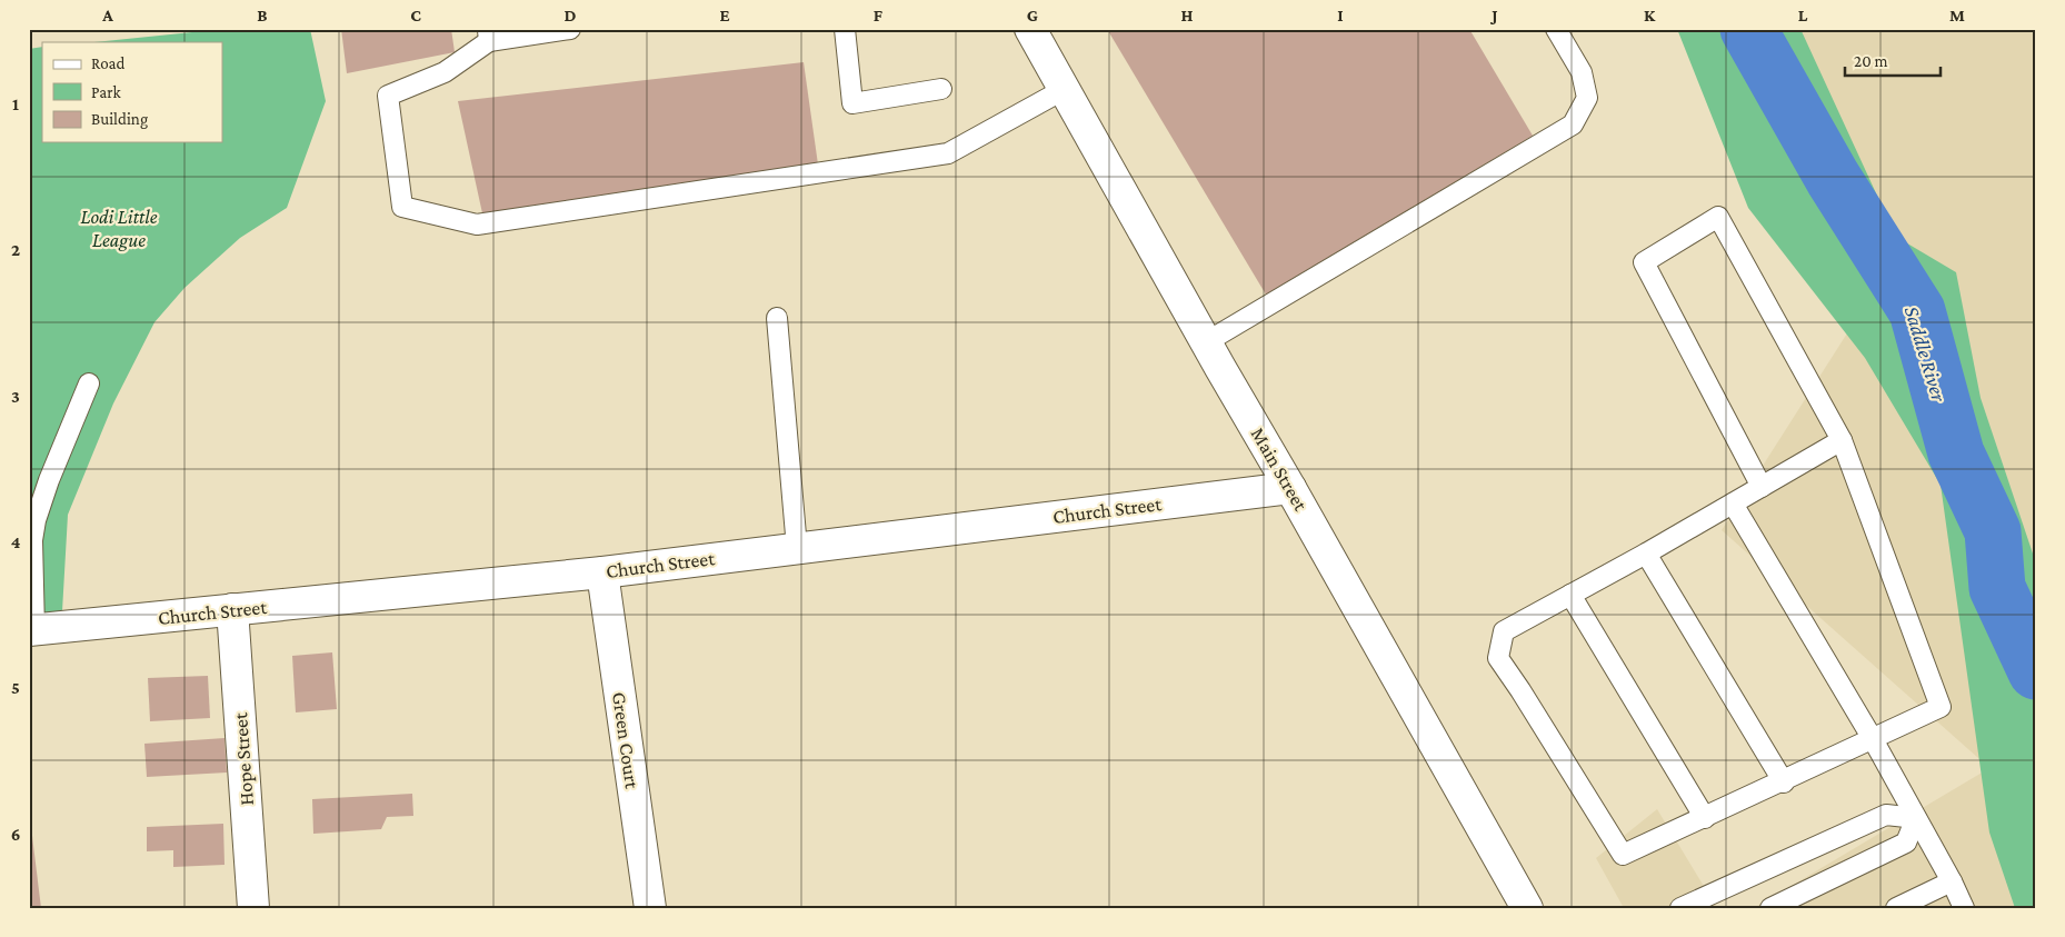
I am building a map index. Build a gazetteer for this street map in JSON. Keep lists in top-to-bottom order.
{
  "streets": {
    "street": [
      "Main Street",
      "Church Street",
      "Green Court",
      "Hope Street"
    ]
  },
  "crossings": [
    ["Main Street", "Church Street"],
    ["Church Street", "Green Court"],
    ["Church Street", "Hope Street"]
  ],
  "water": ["Saddle River"],
  "parks": ["Lodi Little League"],
  "legend": ["Road", "Park", "Building"],
  "scale_bar": "20 m",
  "grid": {
    "columns": [
      "A",
      "B",
      "C",
      "D",
      "E",
      "F",
      "G",
      "H",
      "I",
      "J",
      "K",
      "L",
      "M"
    ],
    "rows": [
      "1",
      "2",
      "3",
      "4",
      "5",
      "6"
    ]
  }
}
